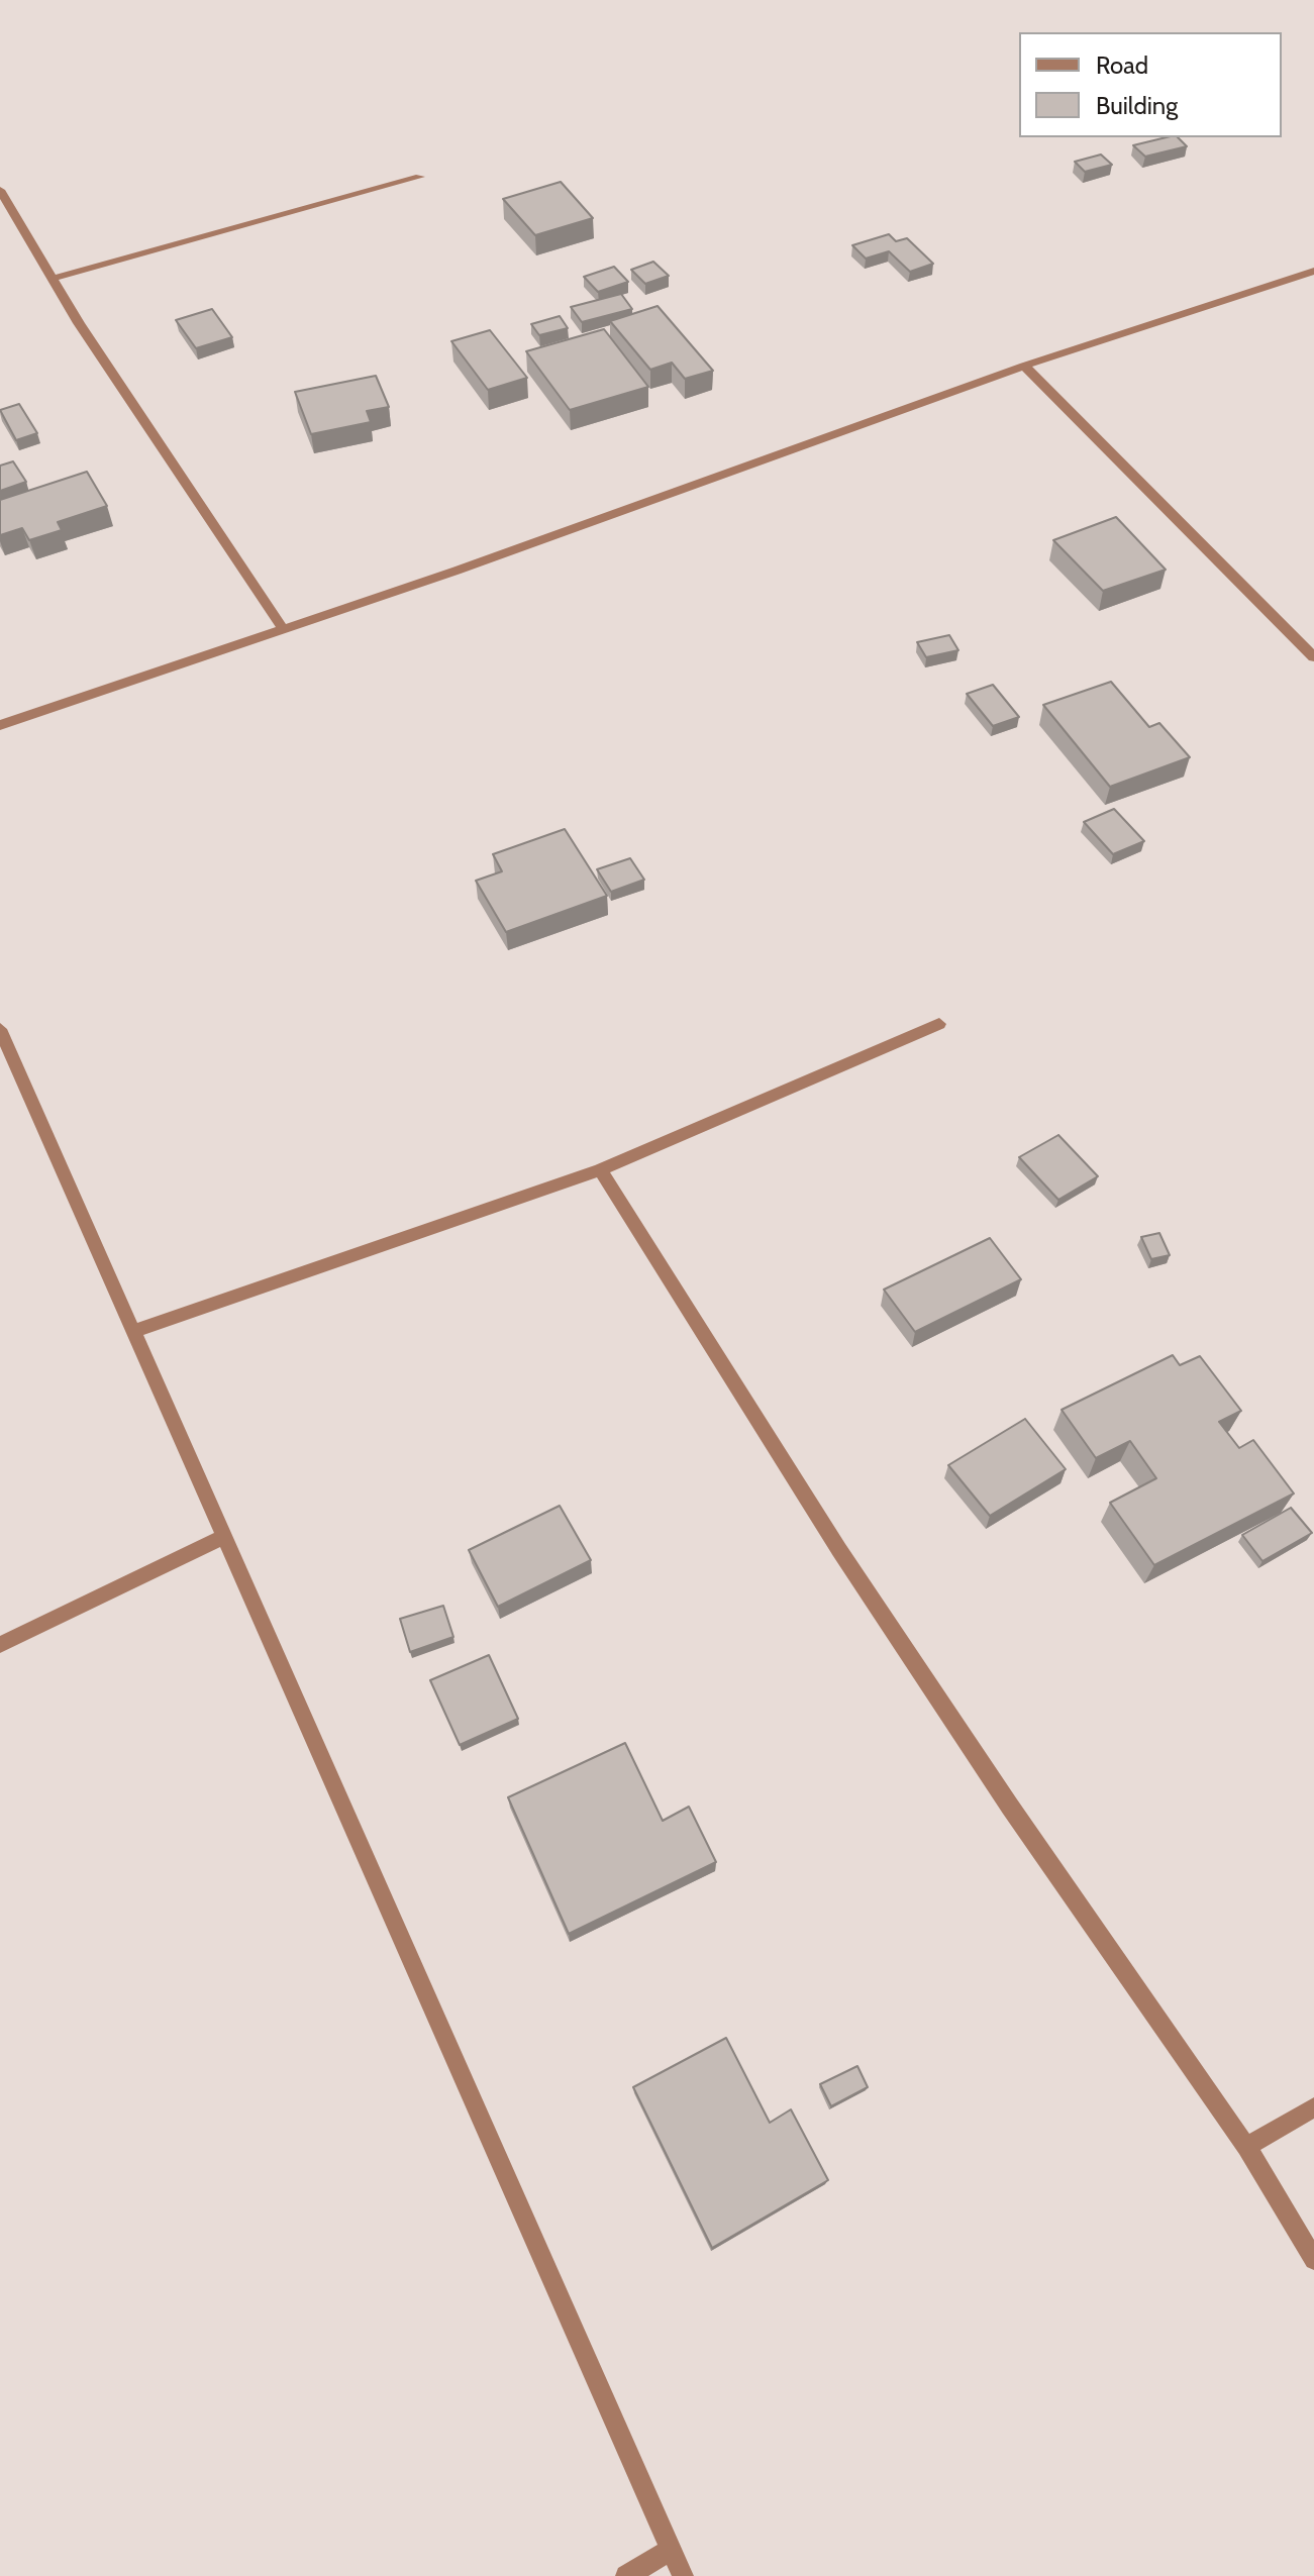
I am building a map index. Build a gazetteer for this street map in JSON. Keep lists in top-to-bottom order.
{
  "legend": ["Road", "Building"]
}
